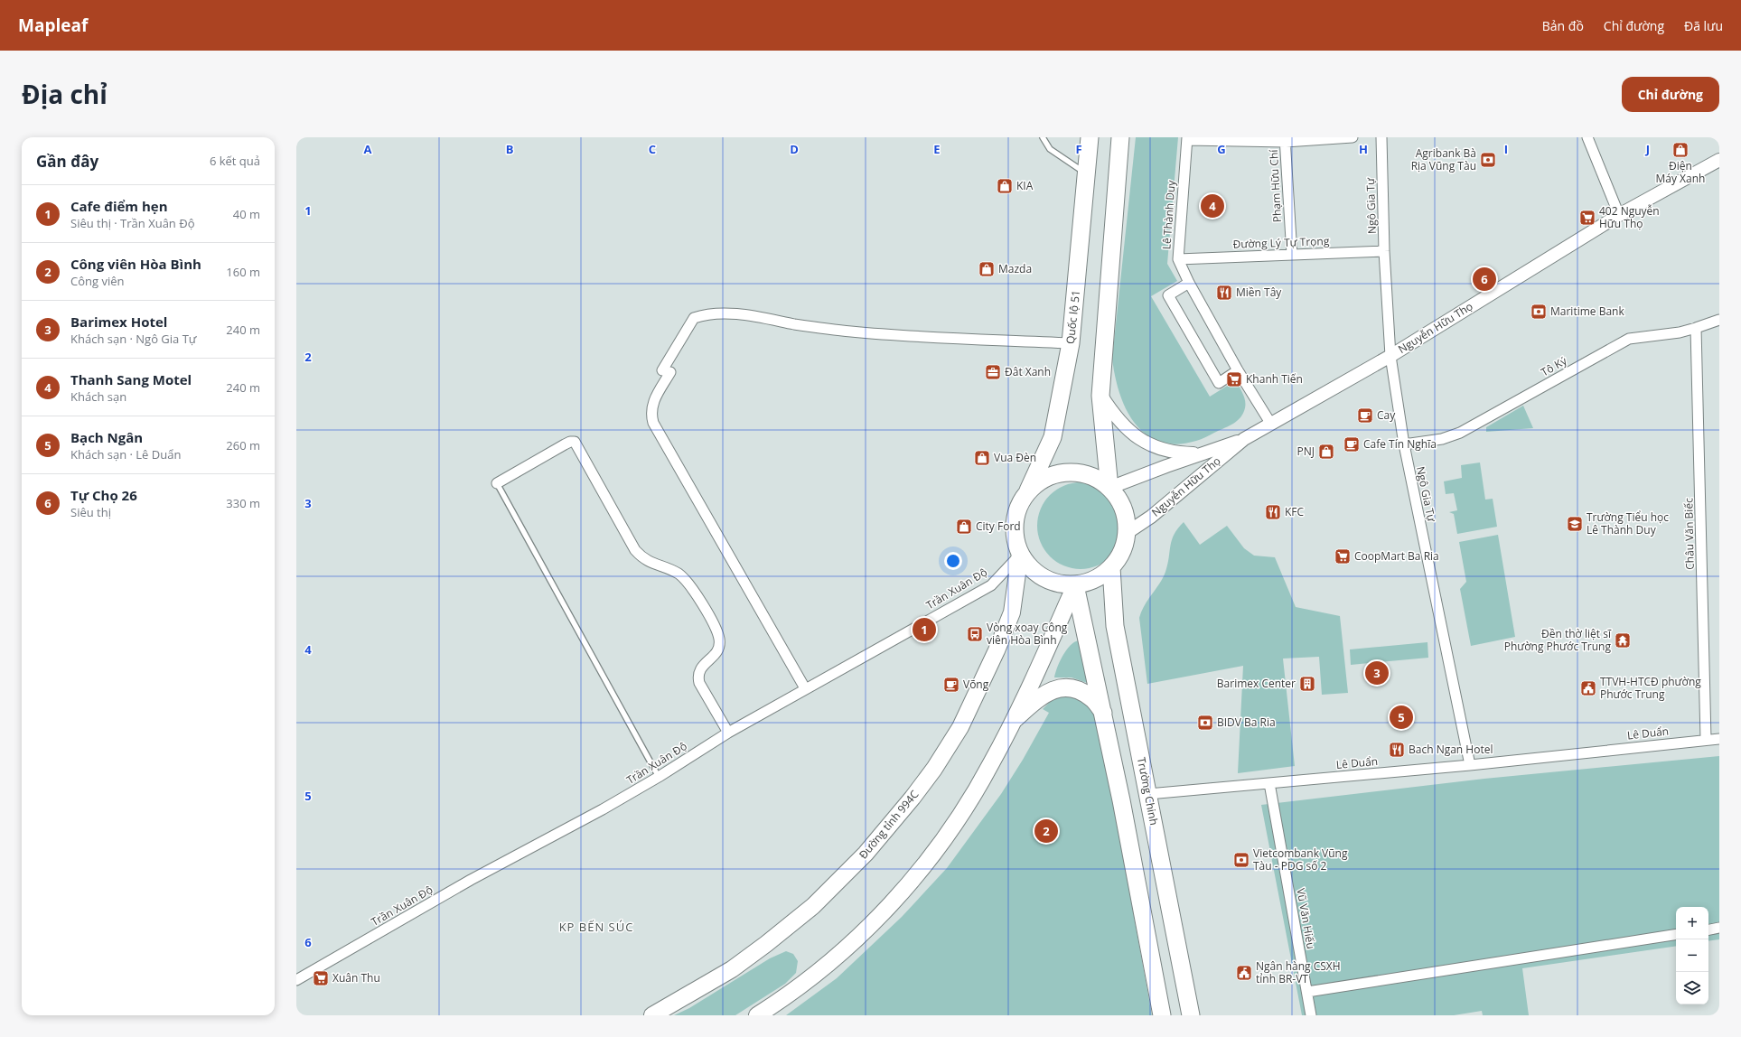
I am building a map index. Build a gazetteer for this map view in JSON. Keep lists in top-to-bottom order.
{
  "streets": {
    "highway": ["Quốc lộ 51", "Trường Chinh"],
    "main road": ["Đường tỉnh 994C"],
    "street": [
      "Phạm Hữu Chí",
      "Ngô Gia Tự",
      "Lê Thành Duy",
      "Đường Lý Tự Trọng",
      "Nguyễn Hữu Thọ",
      "Tô Ký",
      "Châu Văn Biếc",
      "Trần Xuân Độ",
      "Lê Duẩn",
      "Vũ Văn Hiếu"
    ]
  },
  "crossings": [
    ["Phạm Hữu Chí", "Đường Lý Tự Trọng"],
    ["Ngô Gia Tự", "Đường Lý Tự Trọng"],
    ["Ngô Gia Tự", "Nguyễn Hữu Thọ"],
    ["Ngô Gia Tự", "Tô Ký"],
    ["Ngô Gia Tự", "Lê Duẩn"],
    ["Lê Thành Duy", "Đường Lý Tự Trọng"],
    ["Lê Thành Duy", "Nguyễn Hữu Thọ"],
    ["Quốc lộ 51", "Nguyễn Hữu Thọ"],
    ["Quốc lộ 51", "Trần Xuân Độ"],
    ["Quốc lộ 51", "Trường Chinh"],
    ["Quốc lộ 51", "Đường tỉnh 994C"],
    ["Nguyễn Hữu Thọ", "Trần Xuân Độ"],
    ["Nguyễn Hữu Thọ", "Trường Chinh"],
    ["Nguyễn Hữu Thọ", "Đường tỉnh 994C"],
    ["Tô Ký", "Châu Văn Biếc"],
    ["Châu Văn Biếc", "Lê Duẩn"],
    ["Trần Xuân Độ", "Trường Chinh"],
    ["Trần Xuân Độ", "Đường tỉnh 994C"],
    ["Lê Duẩn", "Trường Chinh"],
    ["Lê Duẩn", "Vũ Văn Hiếu"],
    ["Trường Chinh", "Đường tỉnh 994C"]
  ],
  "districts": ["KP BẾN SÚC"],
  "places": {
    "shop": [
      "Điện Máy Xanh",
      "KIA",
      "Mazda",
      "PNJ",
      "Vua Đèn",
      "City Ford"
    ],
    "bank": [
      "Agribank Bà Rịa Vũng Tàu",
      "Maritime Bank",
      "BIDV Ba Ria",
      "Vietcombank Vũng Tàu - PDG số 2"
    ],
    "supermarket": [
      "402 Nguyễn Hữu Thọ",
      "Khanh Tiến",
      "CoopMart Ba Ria",
      "Xuân Thu"
    ],
    "restaurant": ["Miền Tây", "KFC", "Bach Ngan Hotel"],
    "office": ["Đât Xanh"],
    "cafe": ["Cay", "Cafe Tín Nghĩa", "Võng"],
    "school or university": ["Trường Tiểu học Lê Thành Duy"],
    "bus stop": ["Vòng xoay Công viên Hòa Bình"],
    "temple": ["Đền thờ liệt sĩ Phường Phước Trung"],
    "building": ["Barimex Center"],
    "public building": ["TTVH-HTCĐ phường Phước Trung", "Ngân hàng CSXH tỉnh BR-VT"]
  },
  "page": {
    "header": "Mapleaf",
    "nav": ["Bản đồ", "Chỉ đường", "Đã lưu"],
    "title": "Địa chỉ",
    "buttons": "Chỉ đường",
    "heading": ["Gần đây", "6 kết quả"],
    "list": [
      {
        "mark": "1",
        "name": "Cafe điểm hẹn",
        "note": "Siêu thị · Trần Xuân Độ",
        "value": "40 m"
      },
      {
        "mark": "2",
        "name": "Công viên Hòa Bình",
        "note": "Công viên",
        "value": "160 m"
      },
      {
        "mark": "3",
        "name": "Barimex Hotel",
        "note": "Khách sạn · Ngô Gia Tự",
        "value": "240 m"
      },
      {
        "mark": "4",
        "name": "Thanh Sang Motel",
        "note": "Khách sạn",
        "value": "240 m"
      },
      {
        "mark": "5",
        "name": "Bạch Ngân",
        "note": "Khách sạn · Lê Duẩn",
        "value": "260 m"
      },
      {
        "mark": "6",
        "name": "Tự Chọ 26",
        "note": "Siêu thị",
        "value": "330 m"
      }
    ],
    "pins": [
      "4",
      "6",
      "1",
      "3",
      "5",
      "2"
    ],
    "map_buttons": ["+", "−"]
  },
  "grid": {
    "columns": [
      "A",
      "B",
      "C",
      "D",
      "E",
      "F",
      "G",
      "H",
      "I",
      "J"
    ],
    "rows": [
      "1",
      "2",
      "3",
      "4",
      "5",
      "6"
    ]
  }
}
